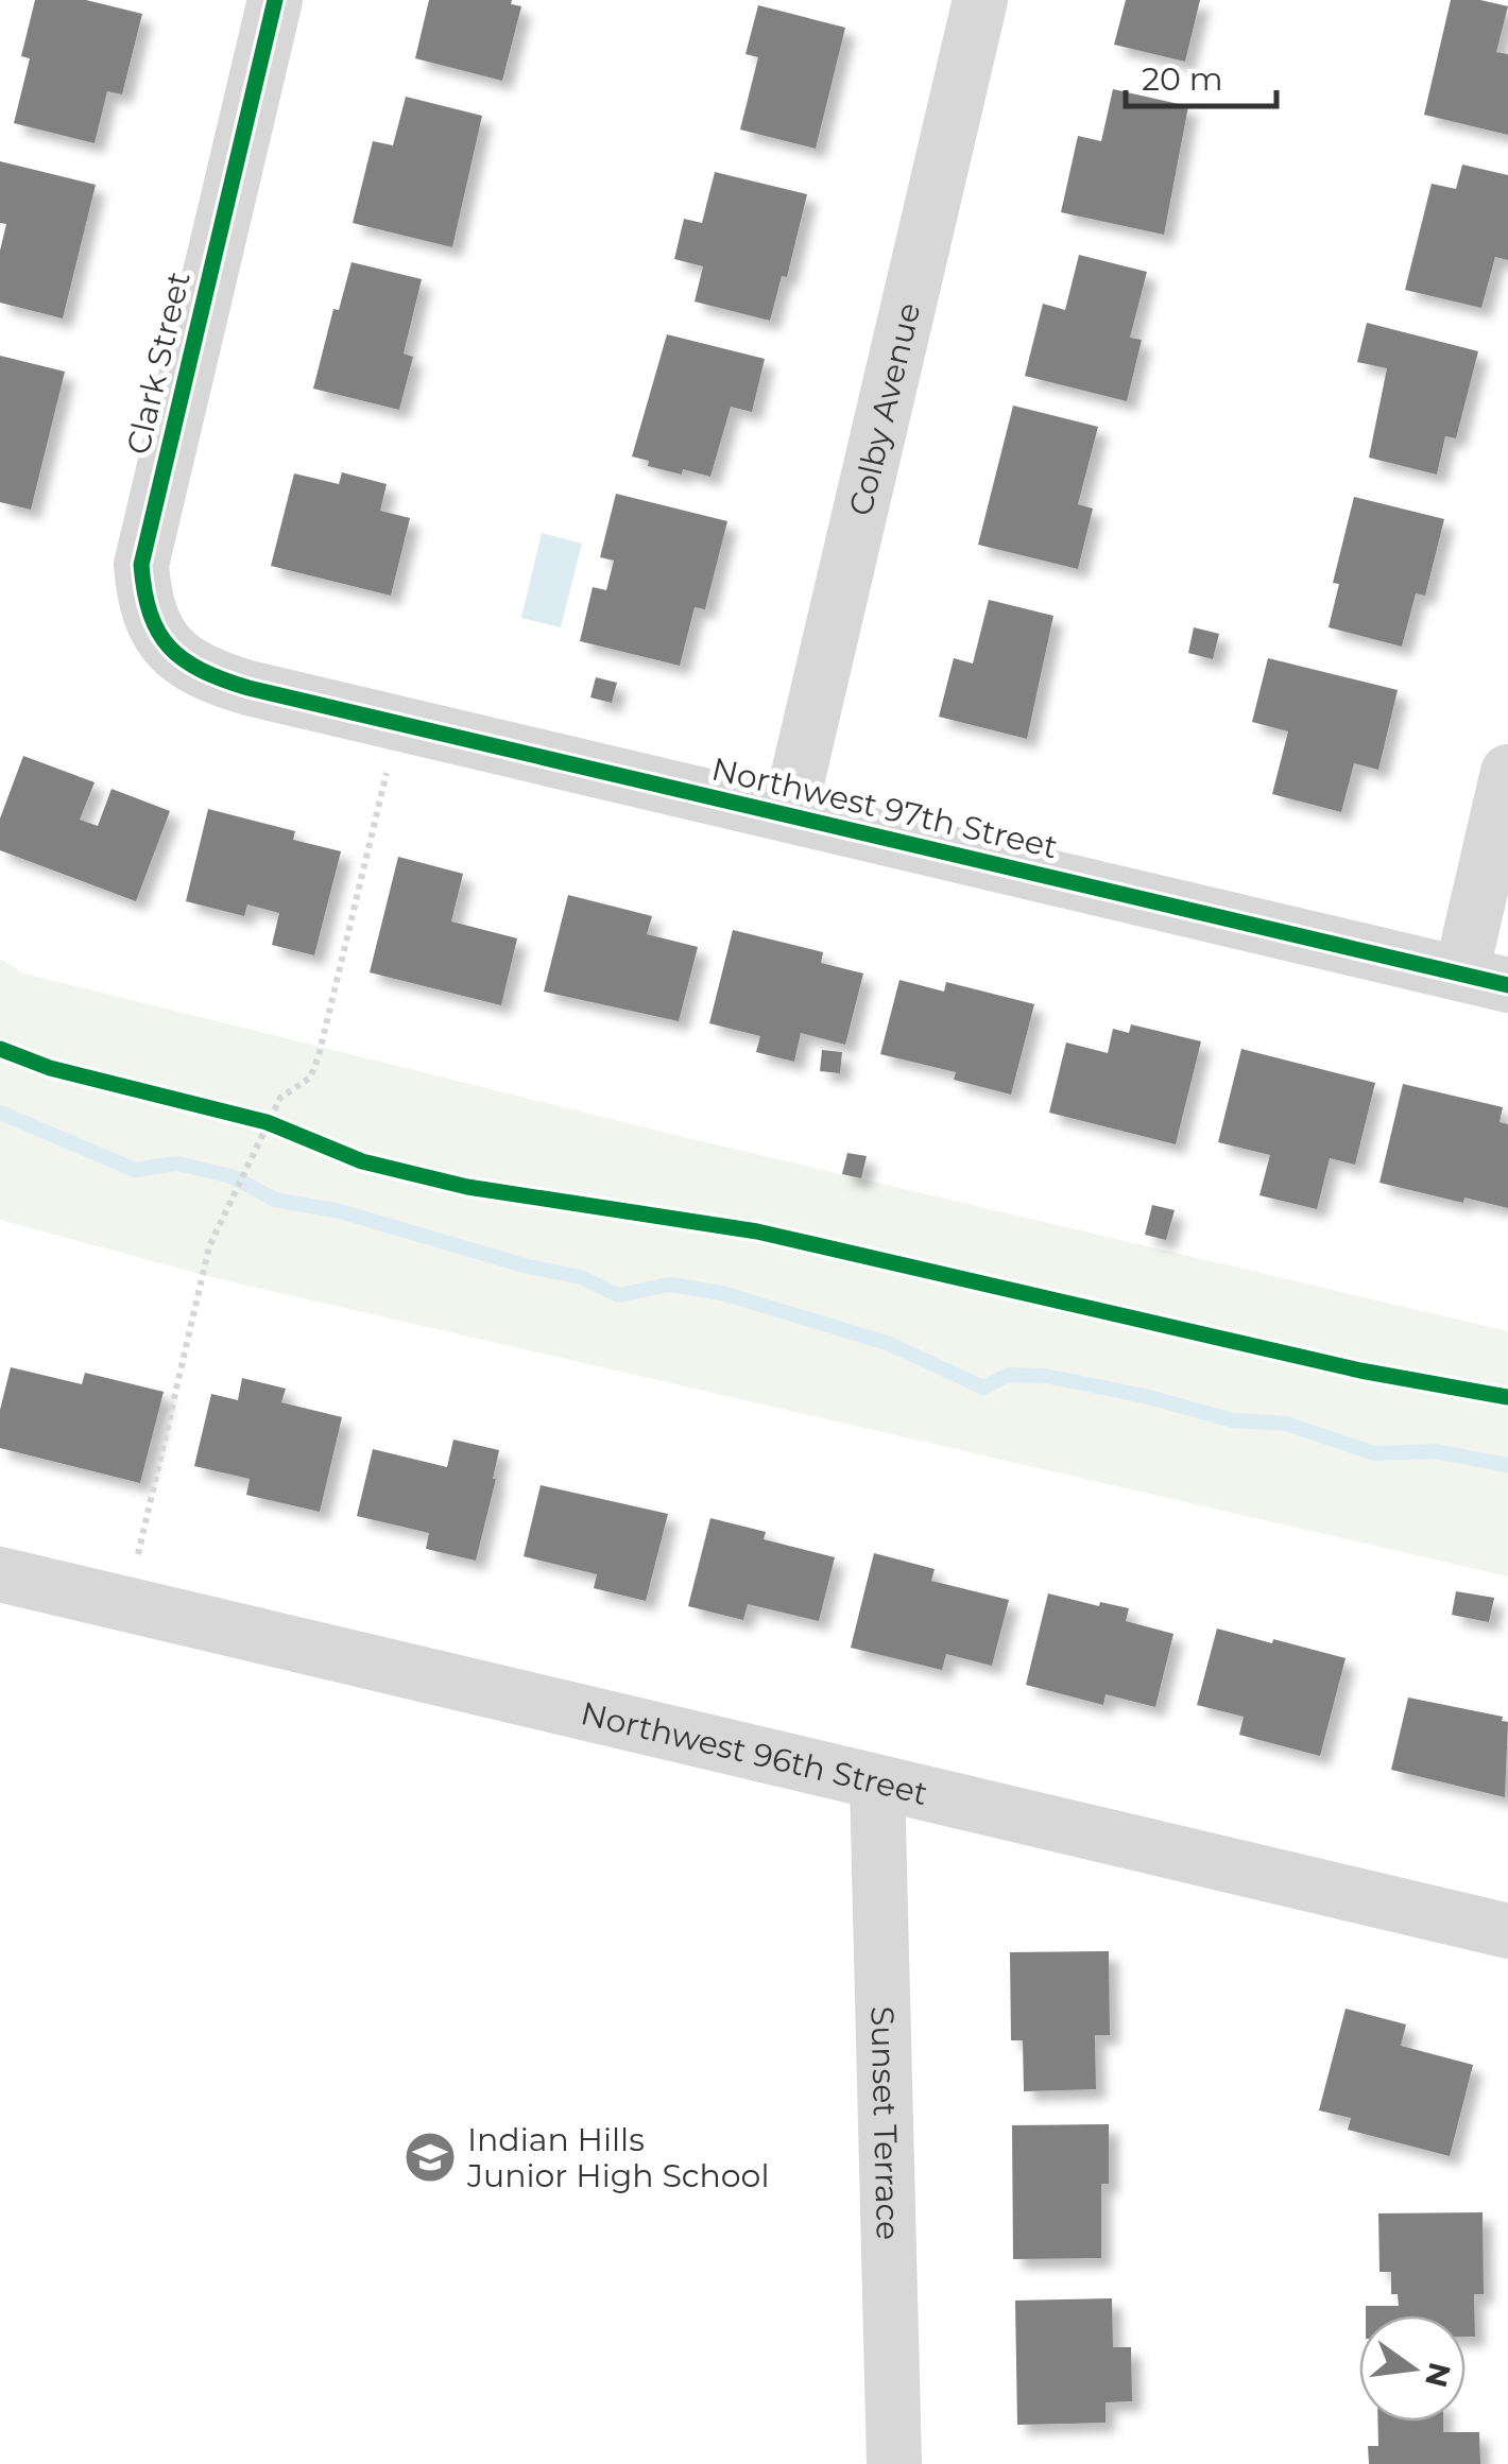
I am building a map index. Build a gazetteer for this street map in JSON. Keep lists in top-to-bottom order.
{
  "streets": {
    "street": [
      "Clark Street",
      "Colby Avenue",
      "Northwest 97th Street",
      "Northwest 96th Street",
      "Sunset Terrace"
    ]
  },
  "crossings": [
    ["Clark Street", "Northwest 97th Street"],
    ["Colby Avenue", "Northwest 97th Street"],
    ["Northwest 96th Street", "Sunset Terrace"]
  ],
  "places": {
    "school or university": ["Indian Hills Junior High School"]
  },
  "scale_bar": "20 m",
  "north": "right"
}
